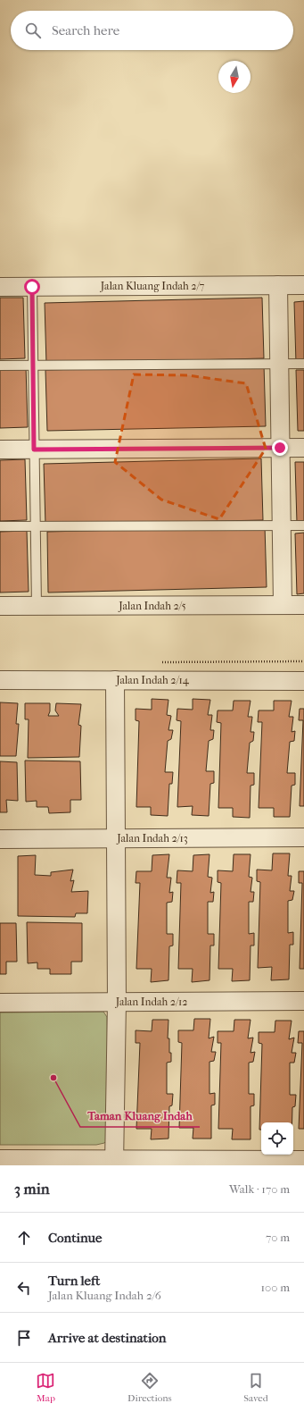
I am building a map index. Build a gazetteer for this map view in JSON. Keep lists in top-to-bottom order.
{
  "streets": {
    "street": [
      "Jalan Kluang Indah 2/7",
      "Jalan Indah 2/5",
      "Jalan Indah 2/14",
      "Jalan Indah 2/13",
      "Jalan Indah 2/12"
    ]
  },
  "places": ["Taman Kluang Indah"],
  "north": "bottom",
  "page": {
    "search": "Search here",
    "heading": ["3 min", "Walk · 170 m"],
    "list": [
      ["Continue", "70 m"],
      ["Turn left", "Jalan Kluang Indah 2/6", "100 m"],
      "Arrive at destination"
    ],
    "nav": ["Map", "Directions", "Saved"]
  }
}
